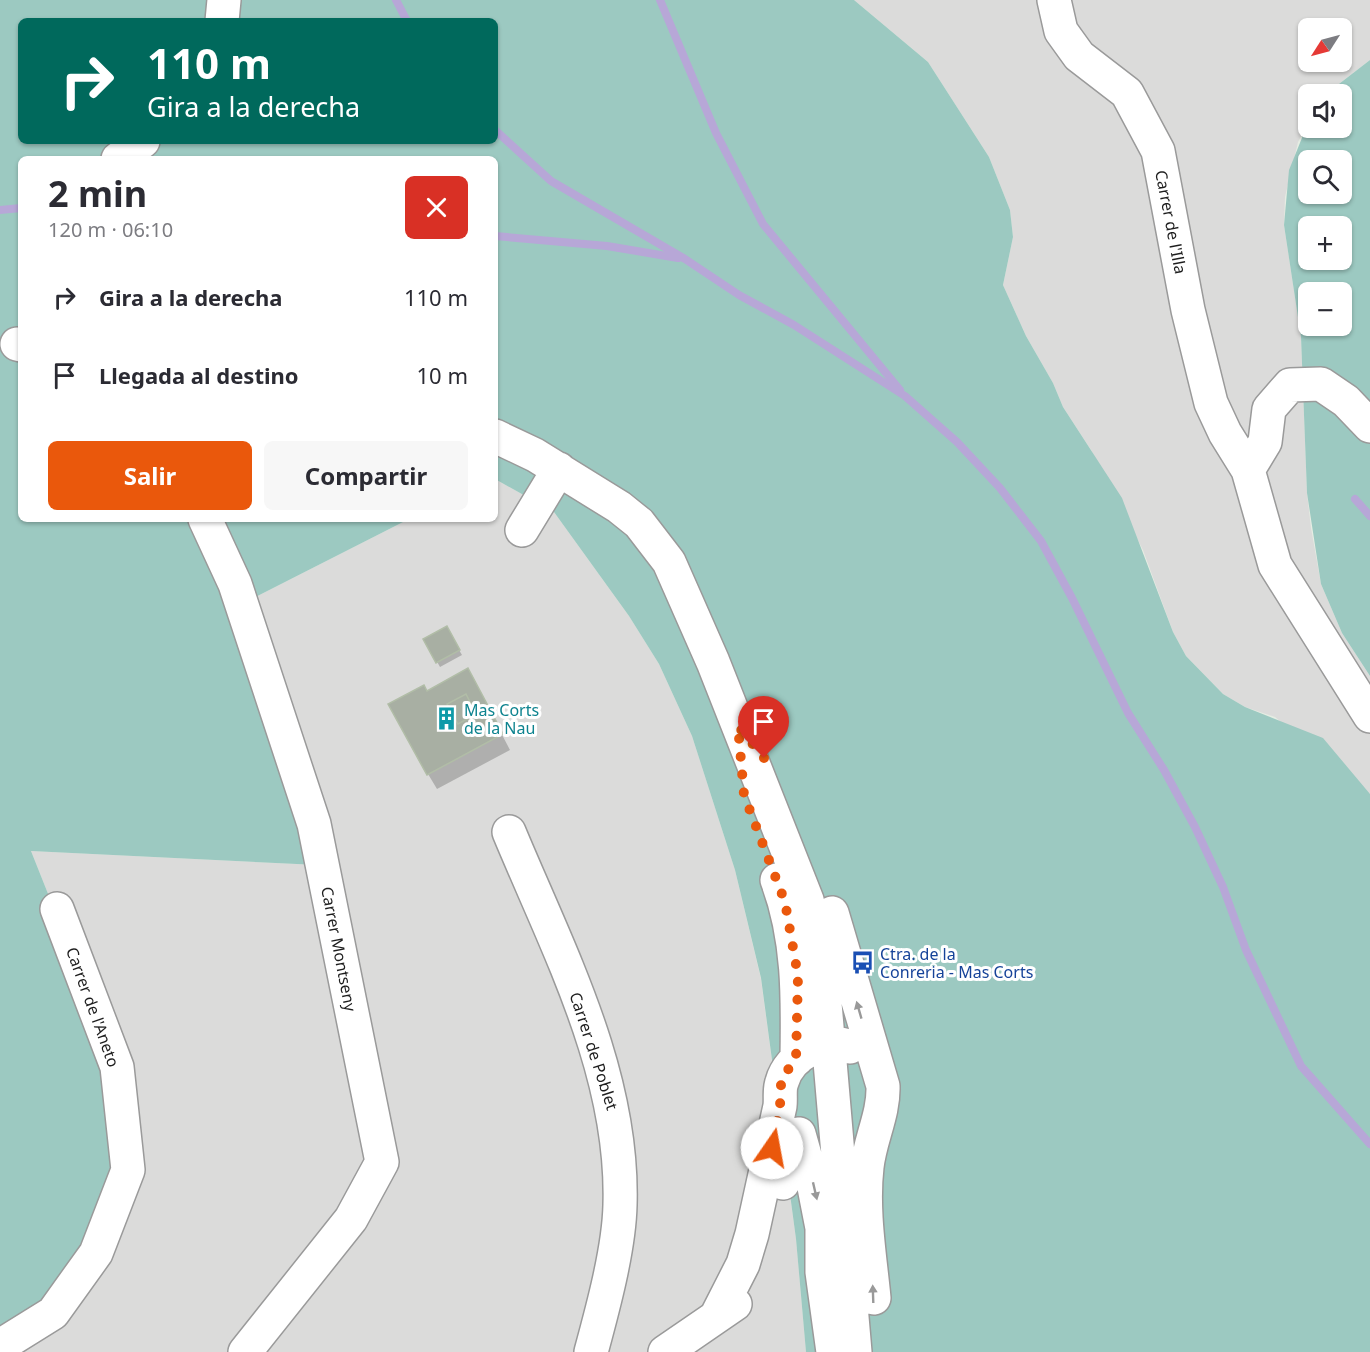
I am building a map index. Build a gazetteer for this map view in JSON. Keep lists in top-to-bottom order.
{
  "streets": {
    "street": [
      "Carrer de l'Illa",
      "Carrer Montseny",
      "Carrer de l'Aneto",
      "Carrer de Poblet"
    ]
  },
  "places": {
    "building": ["Mas Corts de la Nau"],
    "bus stop": ["Ctra. de la Conreria - Mas Corts"]
  },
  "north": "bottom left",
  "page": {
    "map_buttons": ["+", "−"],
    "turn": ["110 m", "Gira a la derecha"],
    "heading": ["2 min", "120 m · 06:10"],
    "list": [
      {
        "name": "Gira a la derecha",
        "value": "110 m"
      },
      {
        "name": "Llegada al destino",
        "value": "10 m"
      }
    ],
    "buttons": ["Salir", "Compartir"]
  }
}
